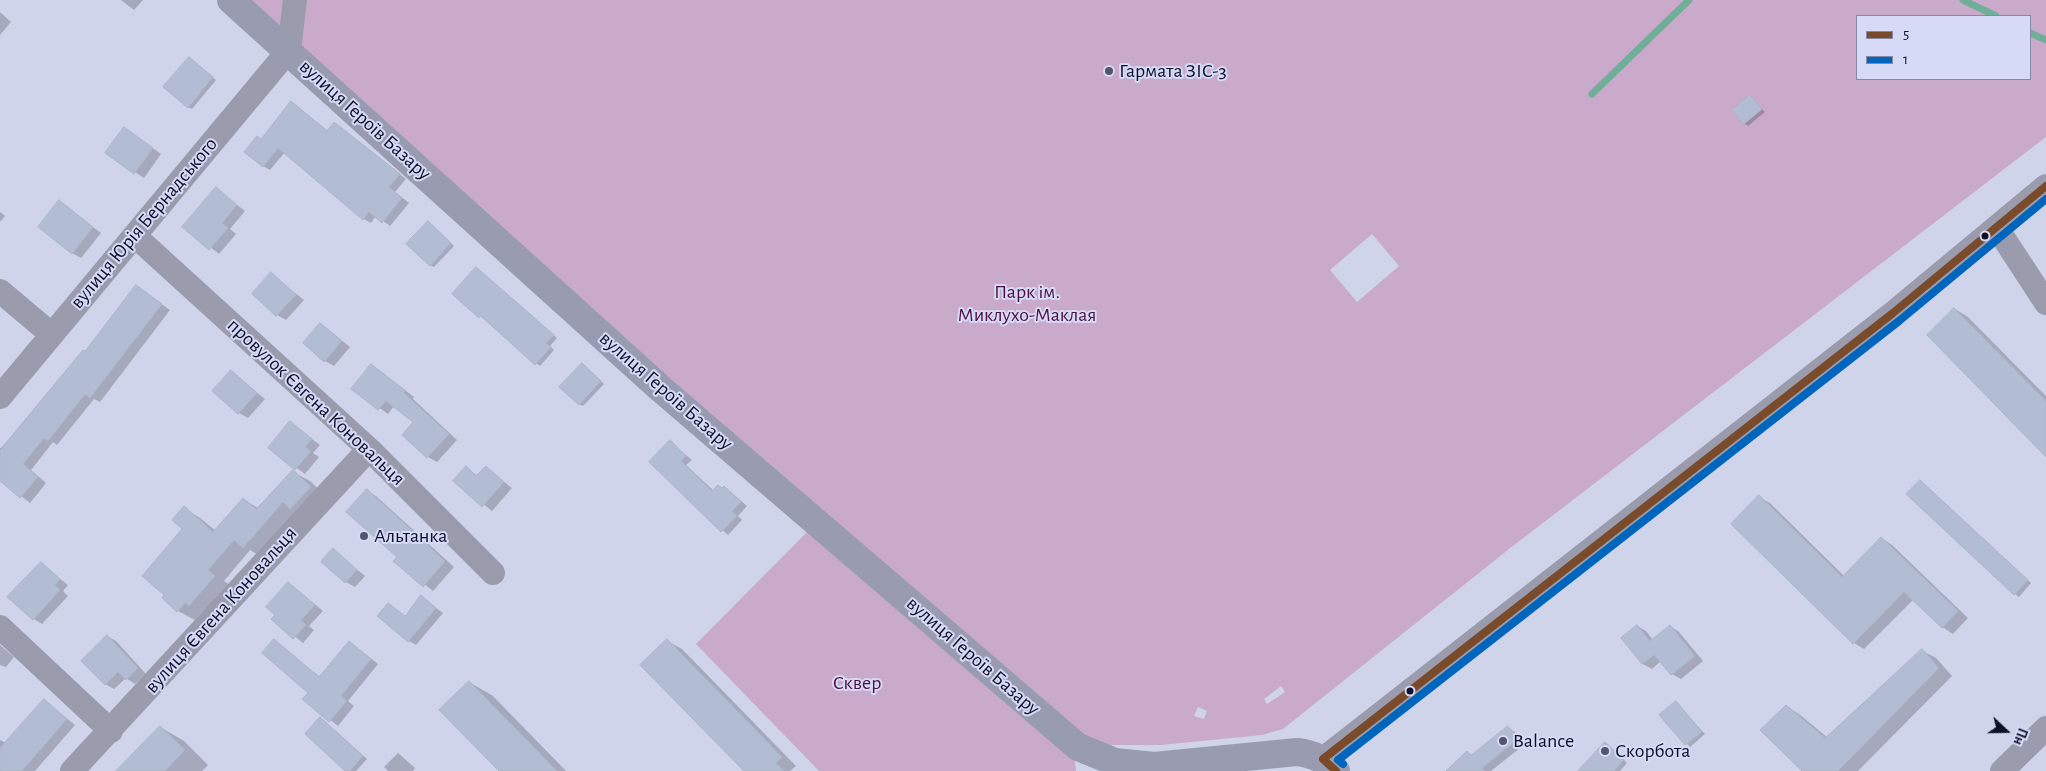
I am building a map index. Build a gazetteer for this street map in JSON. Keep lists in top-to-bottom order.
{
  "streets": {
    "street": [
      "вулиця Героїв Базару",
      "вулиця Юрія Бернадського",
      "провулок Євгена Коновальця",
      "вулиця Євгена Коновальця"
    ]
  },
  "crossings": [
    ["вулиця Героїв Базару", "вулиця Юрія Бернадського"],
    ["вулиця Юрія Бернадського", "провулок Євгена Коновальця"],
    ["провулок Євгена Коновальця", "вулиця Євгена Коновальця"]
  ],
  "parks": ["Парк ім. Миклухо-Маклая", "Сквер"],
  "places": [
    "Гармата ЗІС-3",
    "Альтанка",
    "Balance",
    "Скорбота"
  ],
  "lines": ["transit line 5", "transit line 1"],
  "legend": ["5", "1"],
  "north": "right"
}
